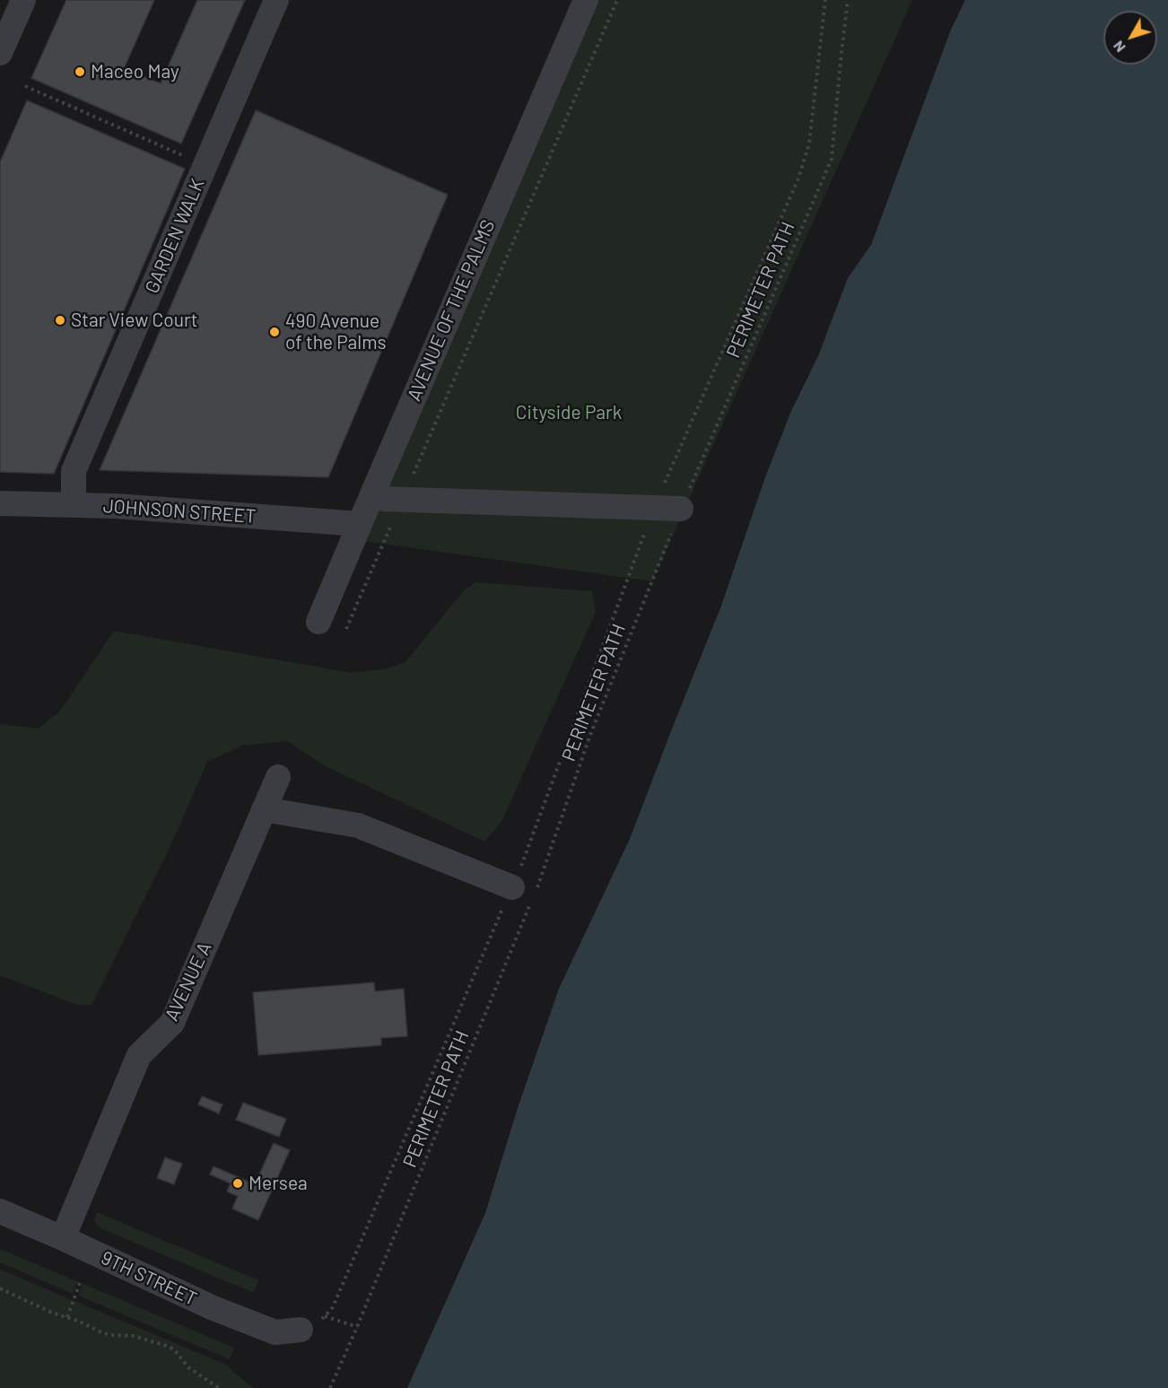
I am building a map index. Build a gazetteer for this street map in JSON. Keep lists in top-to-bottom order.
{
  "streets": {
    "street": [
      "GARDEN WALK",
      "AVENUE OF THE PALMS",
      "JOHNSON STREET",
      "AVENUE A",
      "9TH STREET"
    ],
    "path": ["PERIMETER PATH"]
  },
  "crossings": [
    ["GARDEN WALK", "JOHNSON STREET"],
    ["AVENUE OF THE PALMS", "JOHNSON STREET"],
    ["AVENUE A", "9TH STREET"]
  ],
  "parks": ["Cityside Park"],
  "places": [
    "Maceo May",
    "Star View Court",
    "490 Avenue of the Palms",
    "Mersea"
  ],
  "north": "bottom left"
}
